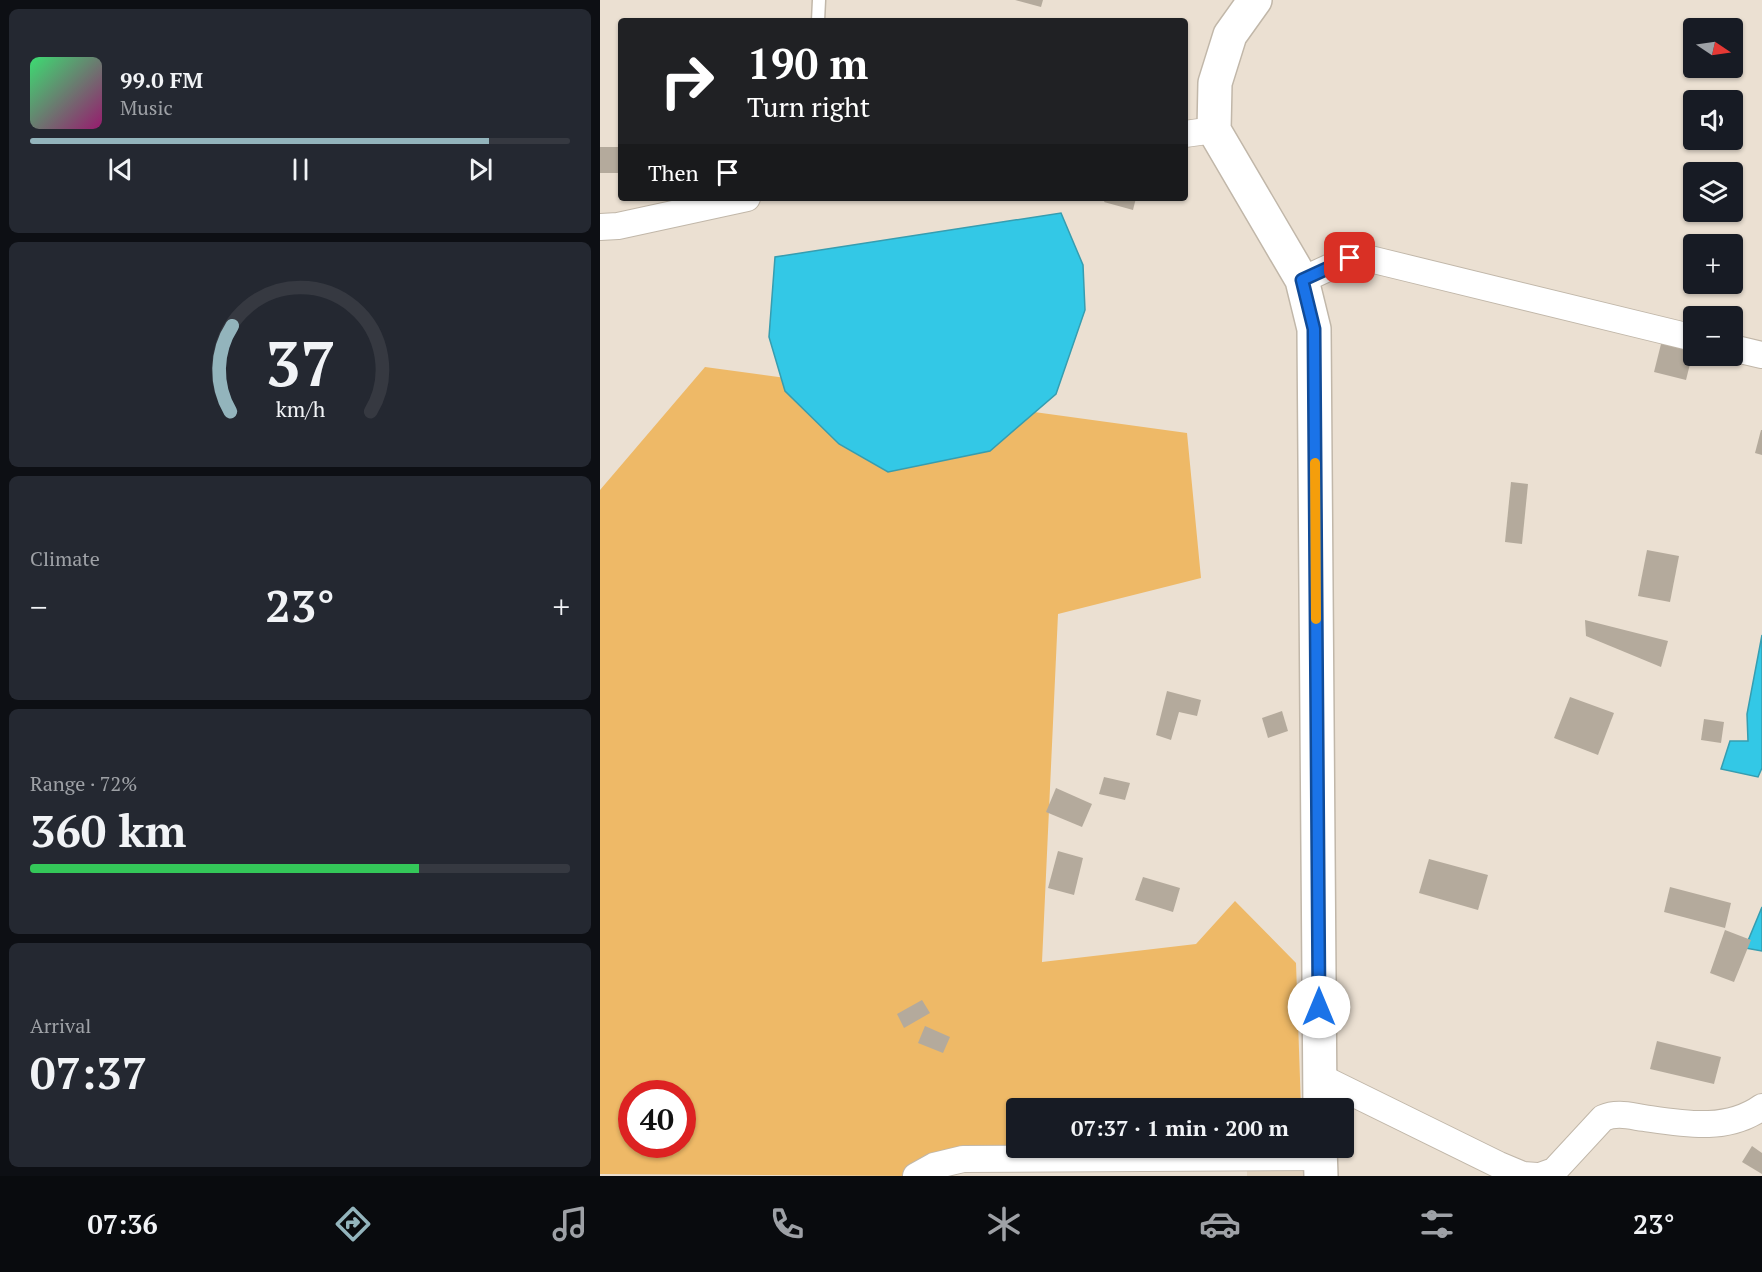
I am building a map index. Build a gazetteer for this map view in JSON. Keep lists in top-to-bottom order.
{
  "north": "right",
  "page": {
    "map_buttons": ["+", "−"],
    "turn": ["190 m", "Turn right"],
    "song": ["99.0 FM", "Music"],
    "then": "Then",
    "tile": [
      "Climate",
      ["Range · 72%", "360 km"],
      ["Arrival", "07:37"]
    ],
    "heat": ["−", "23°", "+"],
    "limit": "40",
    "trip": "07:37 · 1 min · 200 m",
    "tabs": ["07:36", "23°"],
    "gauge": ["37", "km/h"]
  }
}
